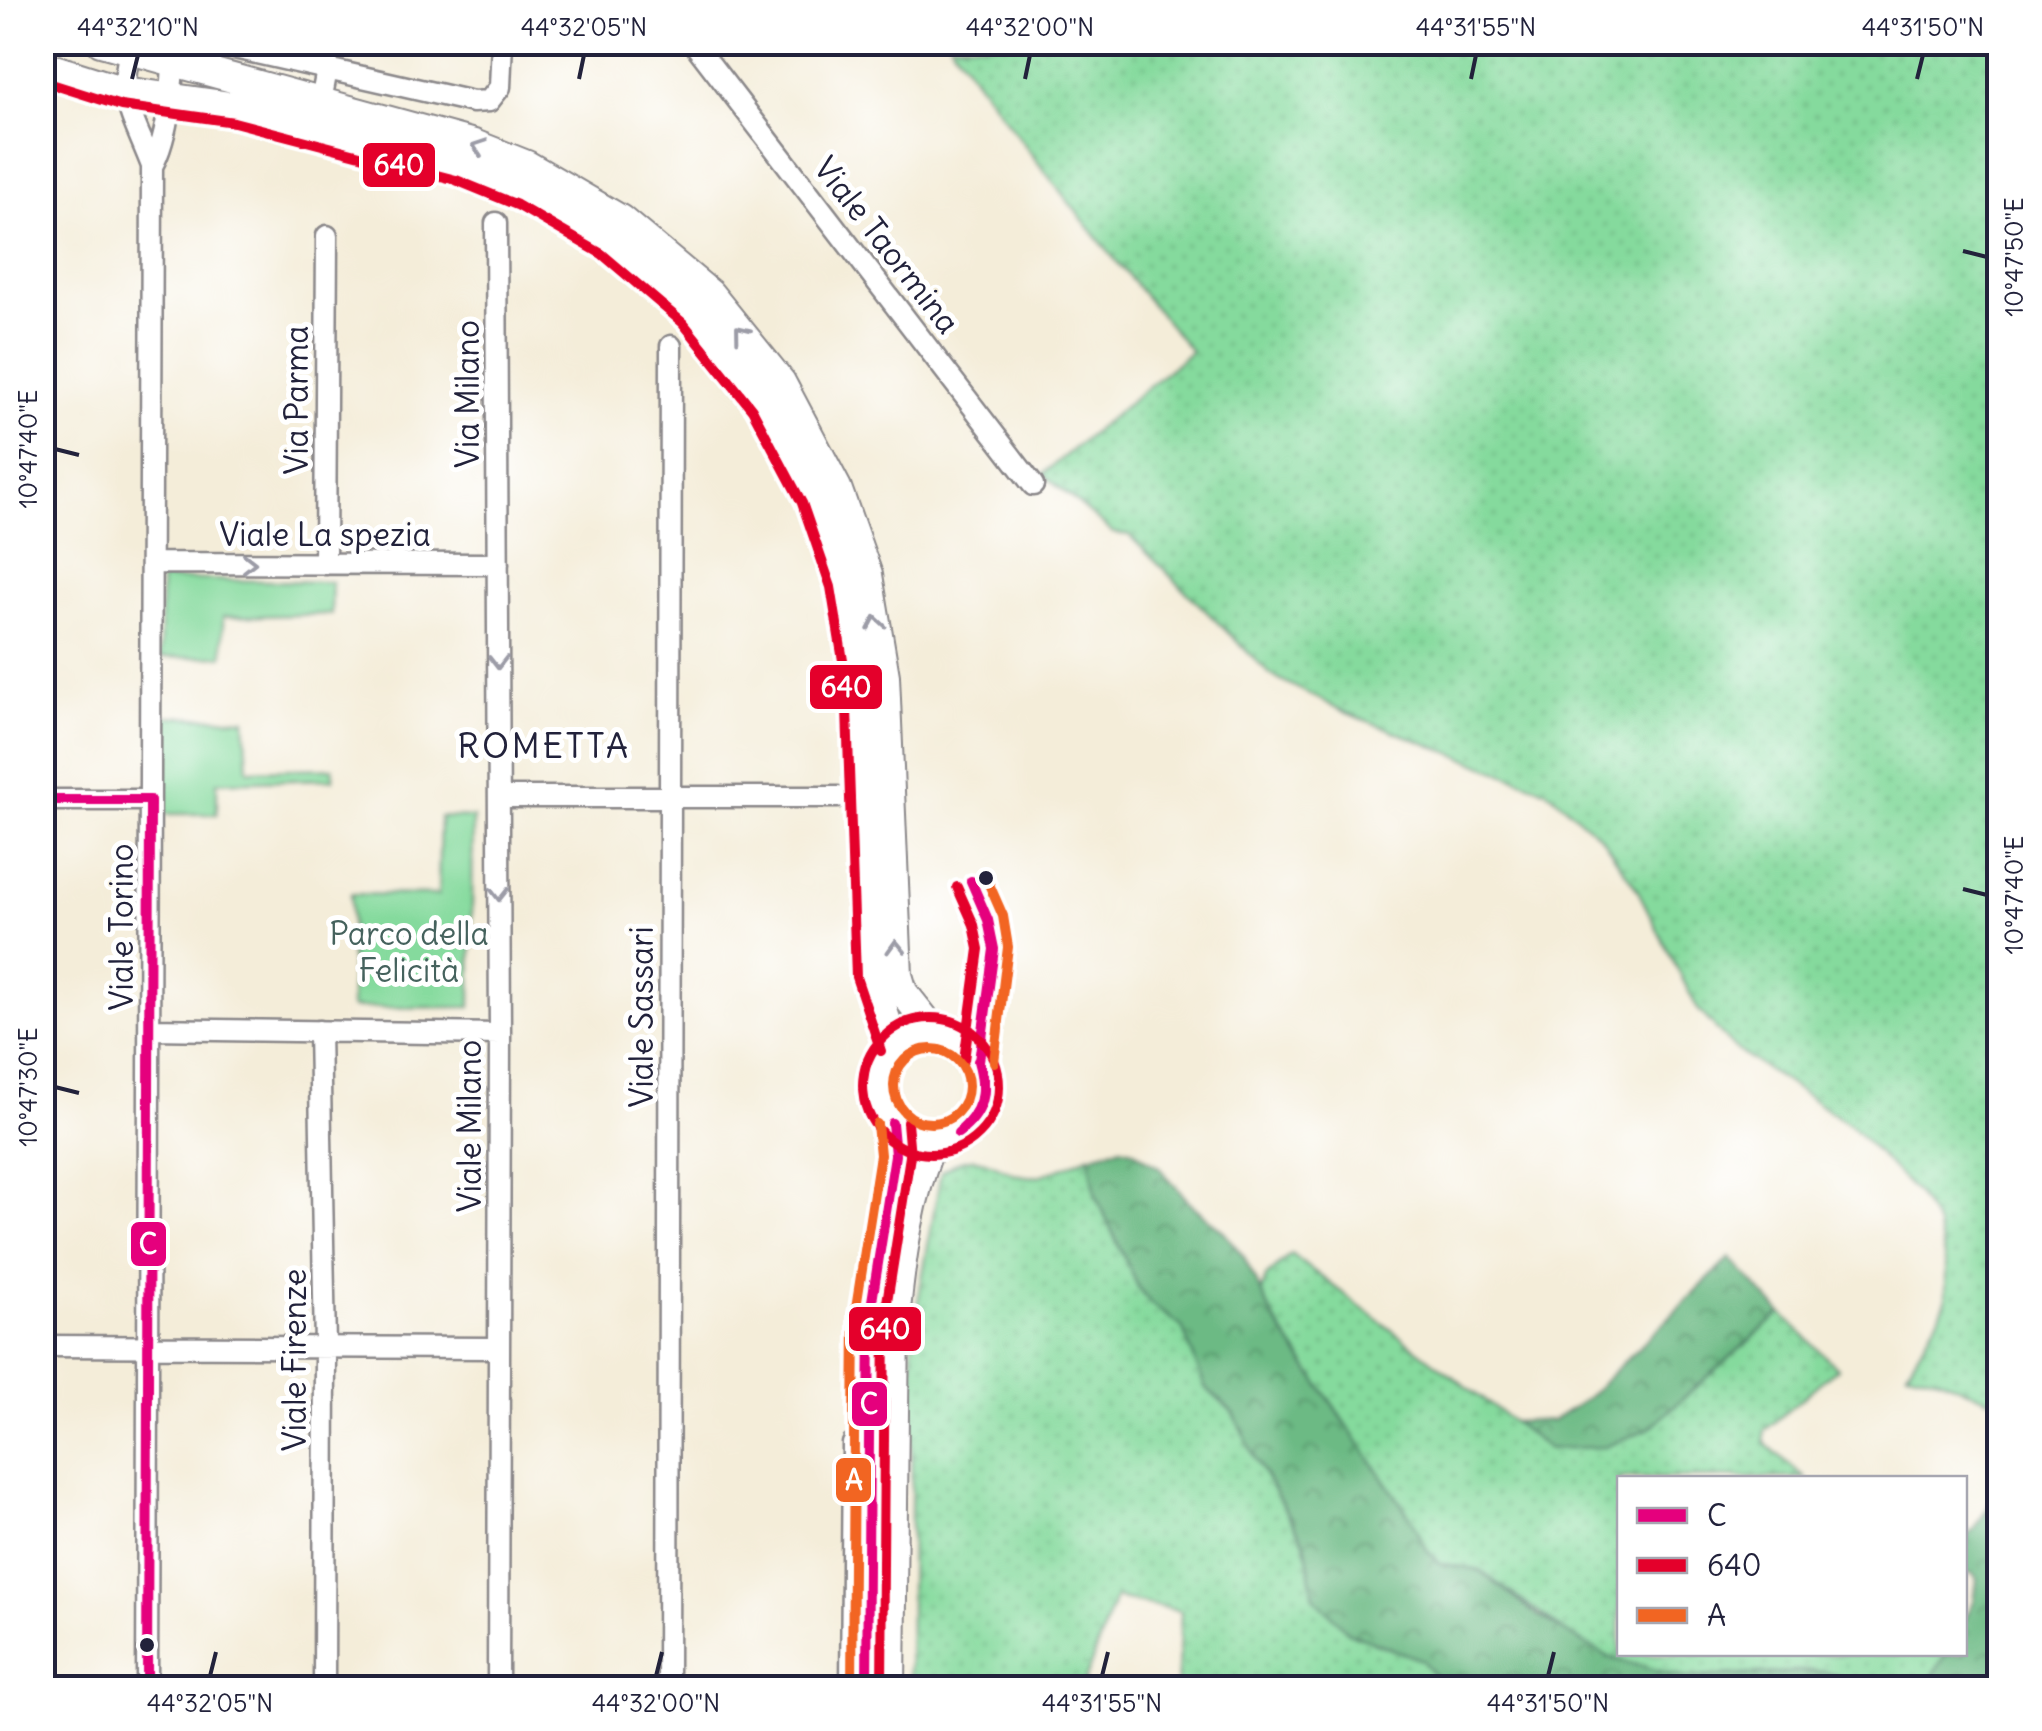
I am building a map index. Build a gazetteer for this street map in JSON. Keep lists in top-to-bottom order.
{
  "streets": {
    "street": [
      "Viale Taormina",
      "Via Milano",
      "Via Parma",
      "Viale La spezia",
      "Viale Torino",
      "Viale Sassari",
      "Viale Milano",
      "Viale Firenze"
    ]
  },
  "crossings": [
    ["Via Milano", "Viale La spezia"],
    ["Via Milano", "Viale Milano"],
    ["Via Parma", "Viale La spezia"],
    ["Viale La spezia", "Viale Torino"],
    ["Viale La spezia", "Viale Milano"]
  ],
  "one_way": ["Viale La spezia", "Viale Milano"],
  "districts": ["ROMETTA"],
  "parks": ["Parco della Felicità"],
  "lines": ["transit line 640", "transit line C", "transit line A"],
  "legend": ["C", "640", "A"],
  "coordinates": [
    "44°32'10\"N",
    "44°32'05\"N",
    "44°32'00\"N",
    "44°31'55\"N",
    "44°31'50\"N",
    "10°47'50\"E",
    "10°47'40\"E",
    "10°47'30\"E"
  ]
}
